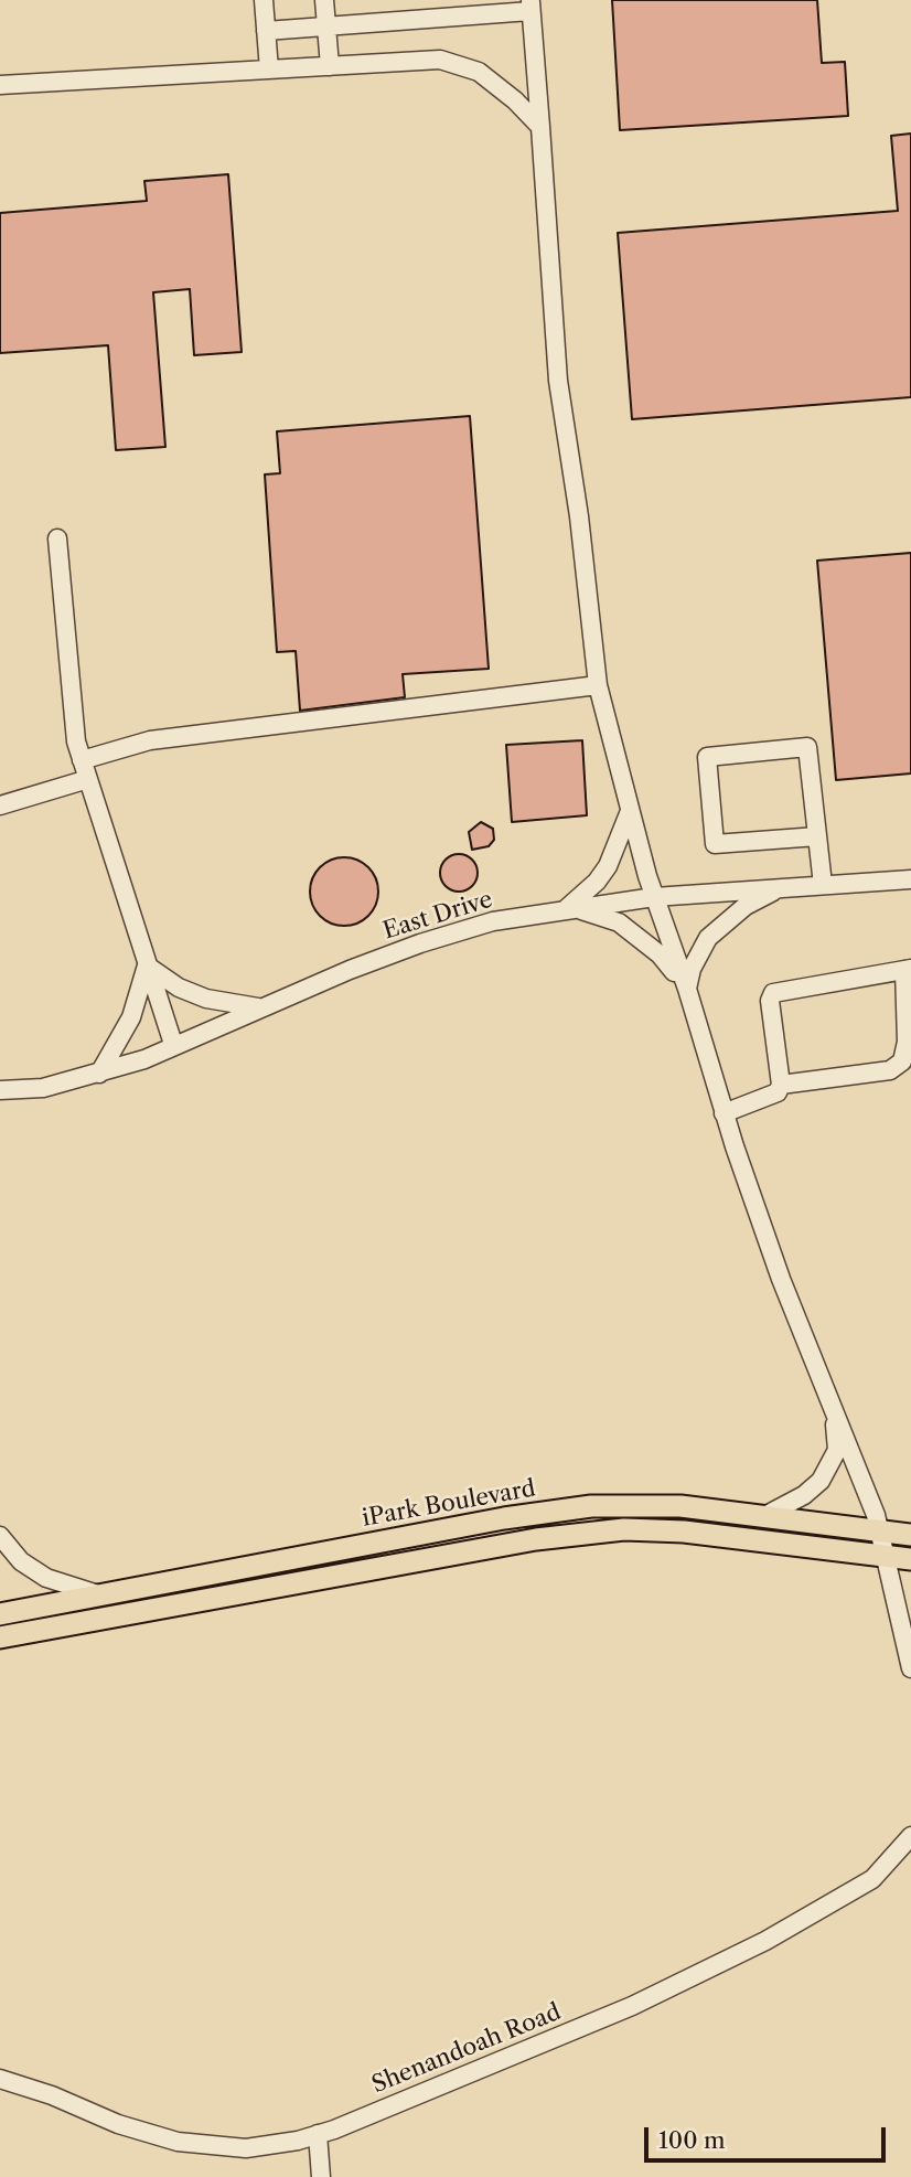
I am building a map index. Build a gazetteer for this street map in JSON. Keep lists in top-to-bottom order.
{
  "streets": {
    "main road": ["iPark Boulevard"],
    "street": ["East Drive", "Shenandoah Road"]
  },
  "scale_bar": "100 m"
}
